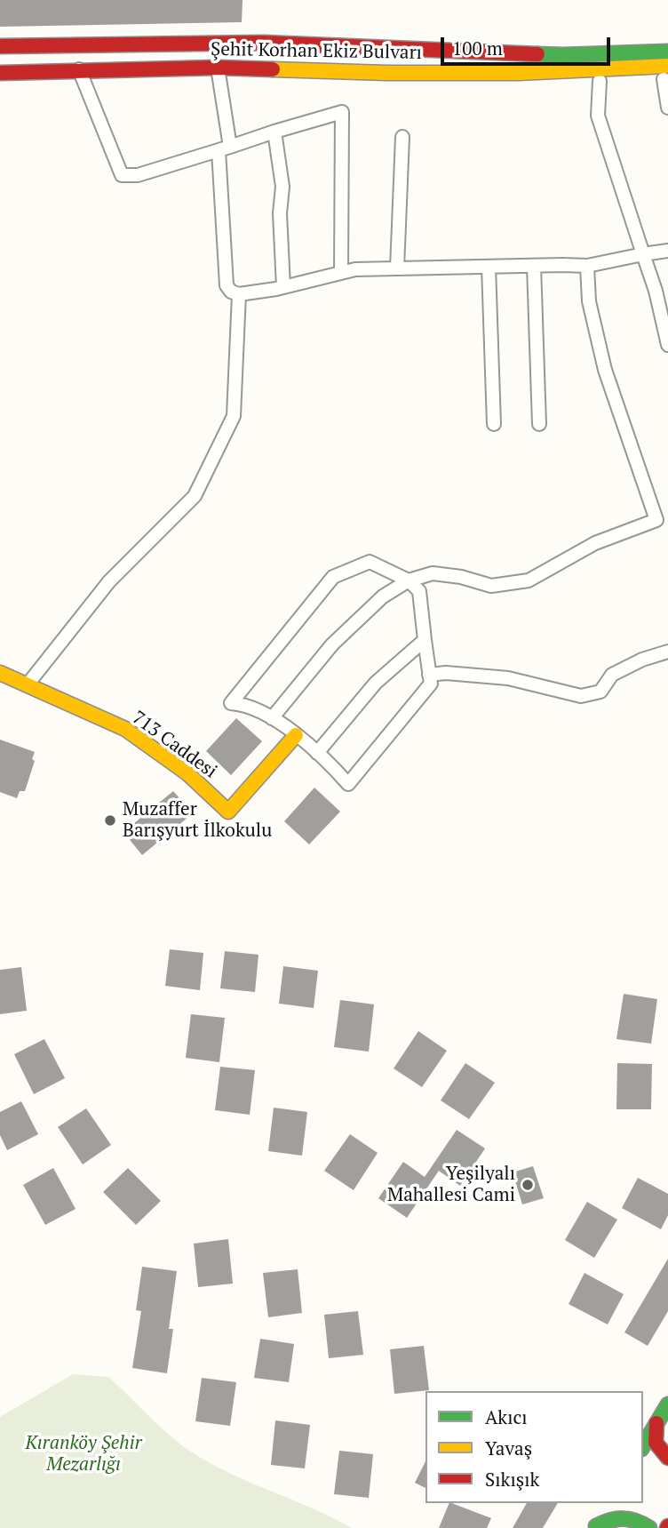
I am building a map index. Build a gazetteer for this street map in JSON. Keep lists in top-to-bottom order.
{
  "streets": {
    "main road": ["Şehit Korhan Ekiz Bulvarı", "713 Caddesi"]
  },
  "parks": ["Kıranköy Şehir Mezarlığı"],
  "places": ["Muzaffer Barışyurt İlkokulu", "Yeşilyalı Mahallesi Cami"],
  "legend": ["Akıcı", "Yavaş", "Sıkışık"],
  "scale_bar": "100 m"
}
